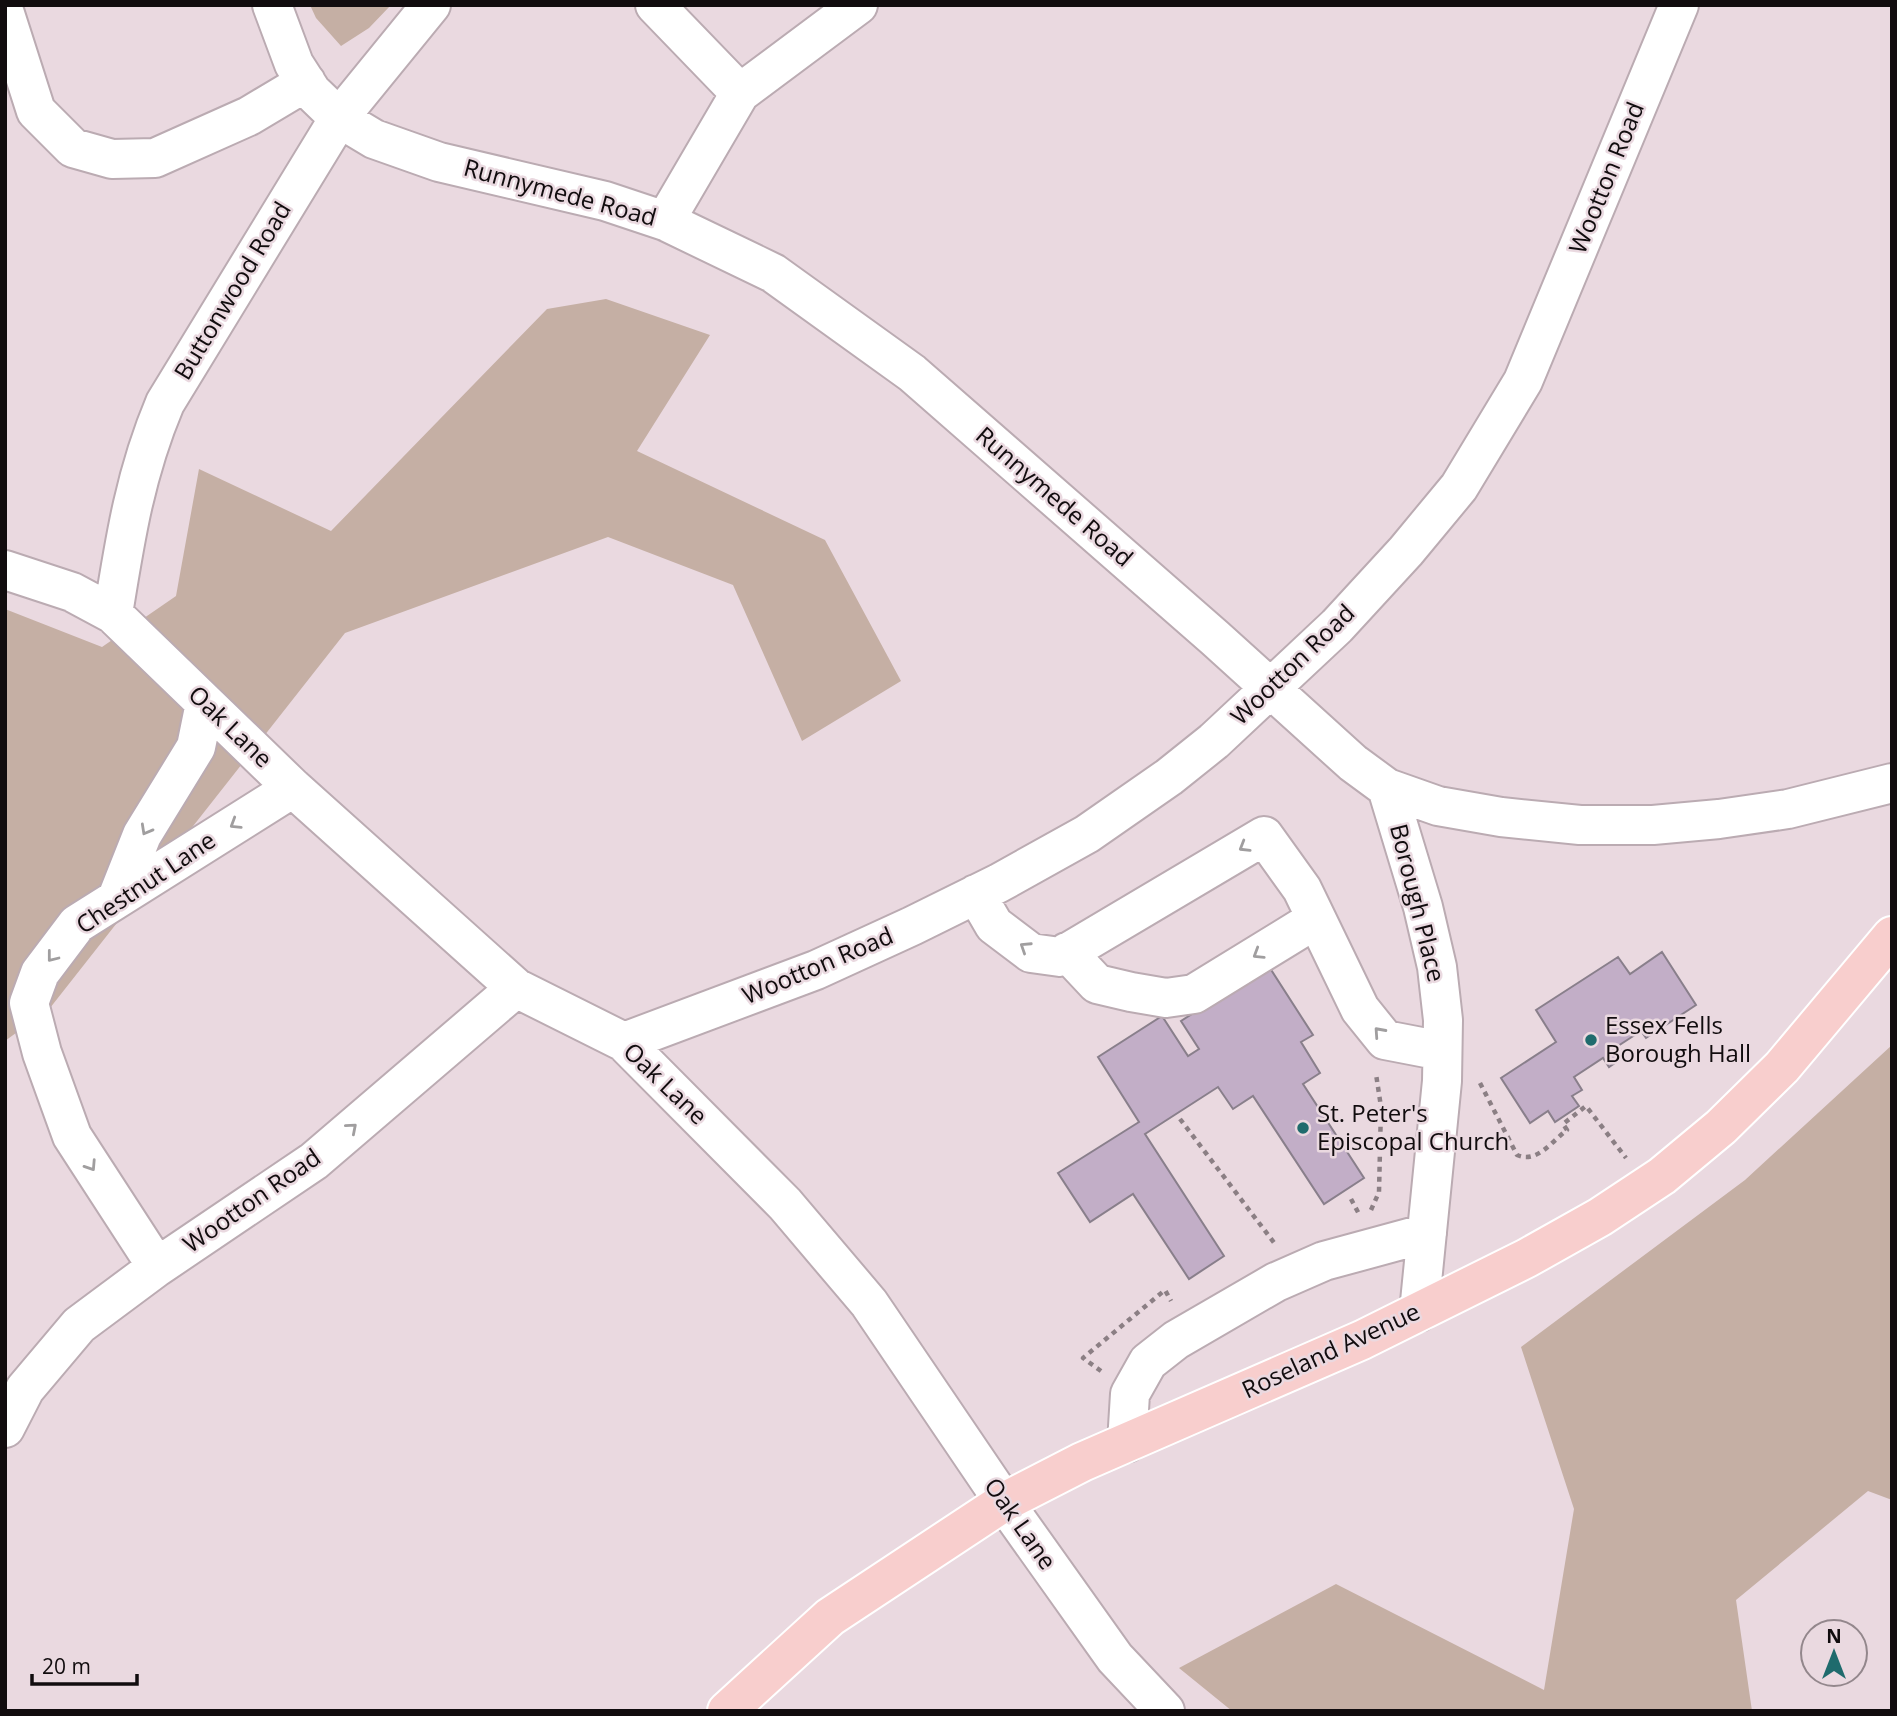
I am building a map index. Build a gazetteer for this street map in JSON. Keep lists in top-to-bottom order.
{
  "streets": {
    "main road": ["Roseland Avenue"],
    "street": [
      "Wootton Road",
      "Runnymede Road",
      "Buttonwood Road",
      "Oak Lane",
      "Chestnut Lane",
      "Borough Place"
    ]
  },
  "crossings": [
    ["Wootton Road", "Runnymede Road"],
    ["Wootton Road", "Oak Lane"],
    ["Wootton Road", "Chestnut Lane"],
    ["Runnymede Road", "Buttonwood Road"],
    ["Runnymede Road", "Borough Place"],
    ["Buttonwood Road", "Oak Lane"],
    ["Oak Lane", "Chestnut Lane"],
    ["Oak Lane", "Roseland Avenue"],
    ["Borough Place", "Roseland Avenue"]
  ],
  "places": ["Essex Fells Borough Hall", "St. Peter's Episcopal Church"],
  "scale_bar": "20 m",
  "north": "top"
}
